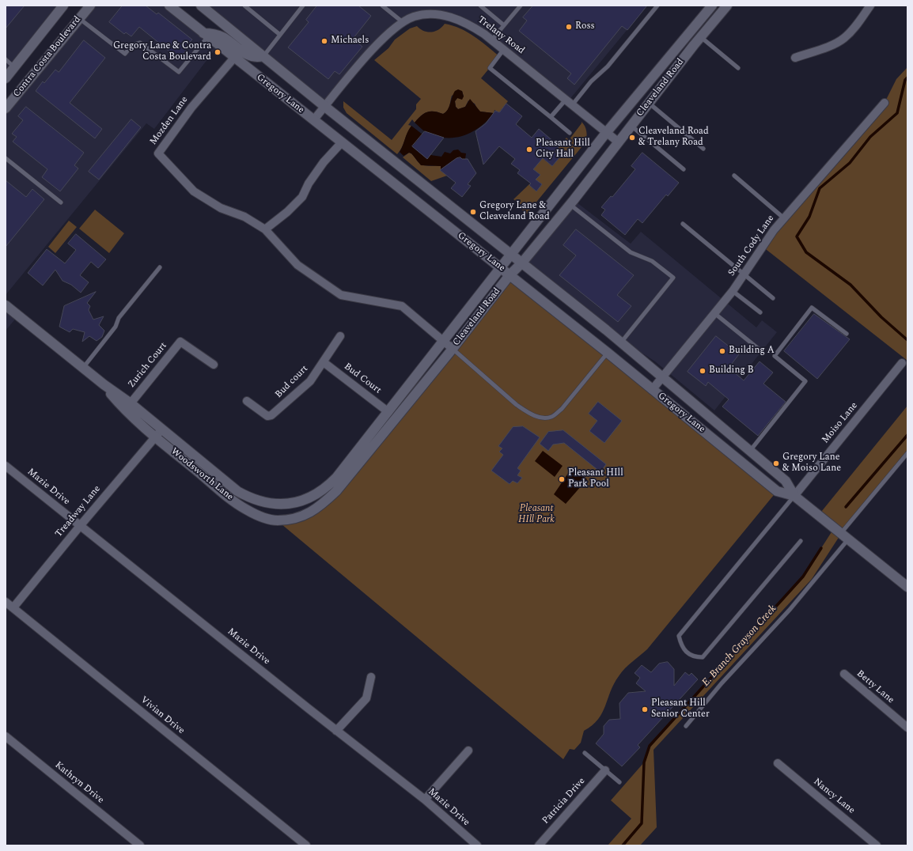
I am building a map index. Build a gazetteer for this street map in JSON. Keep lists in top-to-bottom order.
{
  "streets": {
    "main road": [
      "Contra Costa Boulevard",
      "Cleaveland Road",
      "Gregory Lane",
      "Woodsworth Lane"
    ],
    "street": [
      "Trelany Road",
      "Mozden Lane",
      "South Cody Lane",
      "Zurich Court",
      "Bud Court",
      "Bud court",
      "Moiso Lane",
      "Mazie Drive",
      "Treadway Lane",
      "Betty Lane",
      "Vivian Drive",
      "Kathryn Drive",
      "Nancy Lane",
      "Patricia Drive"
    ]
  },
  "crossings": [
    ["Trelany Road", "Cleaveland Road"],
    ["Trelany Road", "Gregory Lane"],
    ["Cleaveland Road", "Gregory Lane"],
    ["Cleaveland Road", "Mozden Lane"],
    ["Cleaveland Road", "Bud Court"],
    ["Cleaveland Road", "Woodsworth Lane"],
    ["Gregory Lane", "Mozden Lane"],
    ["Gregory Lane", "South Cody Lane"],
    ["Gregory Lane", "Moiso Lane"],
    ["Zurich Court", "Woodsworth Lane"],
    ["Bud Court", "Bud court"],
    ["Woodsworth Lane", "Treadway Lane"],
    ["Mazie Drive", "Treadway Lane"],
    ["Treadway Lane", "Vivian Drive"]
  ],
  "water": ["E. Branch Grayson Creek"],
  "parks": ["Pleasant HIll Park"],
  "places": [
    "Ross",
    "Michaels",
    "Gregory Lane & Contra Costa Boulevard",
    "Cleaveland Road & Trelany Road",
    "Pleasant Hill City Hall",
    "Gregory Lane & Cleaveland Road",
    "Building A",
    "Building B",
    "Gregory Lane & Moiso Lane",
    "Pleasant HIll Park Pool",
    "Pleasant Hill Senior Center"
  ]
}
